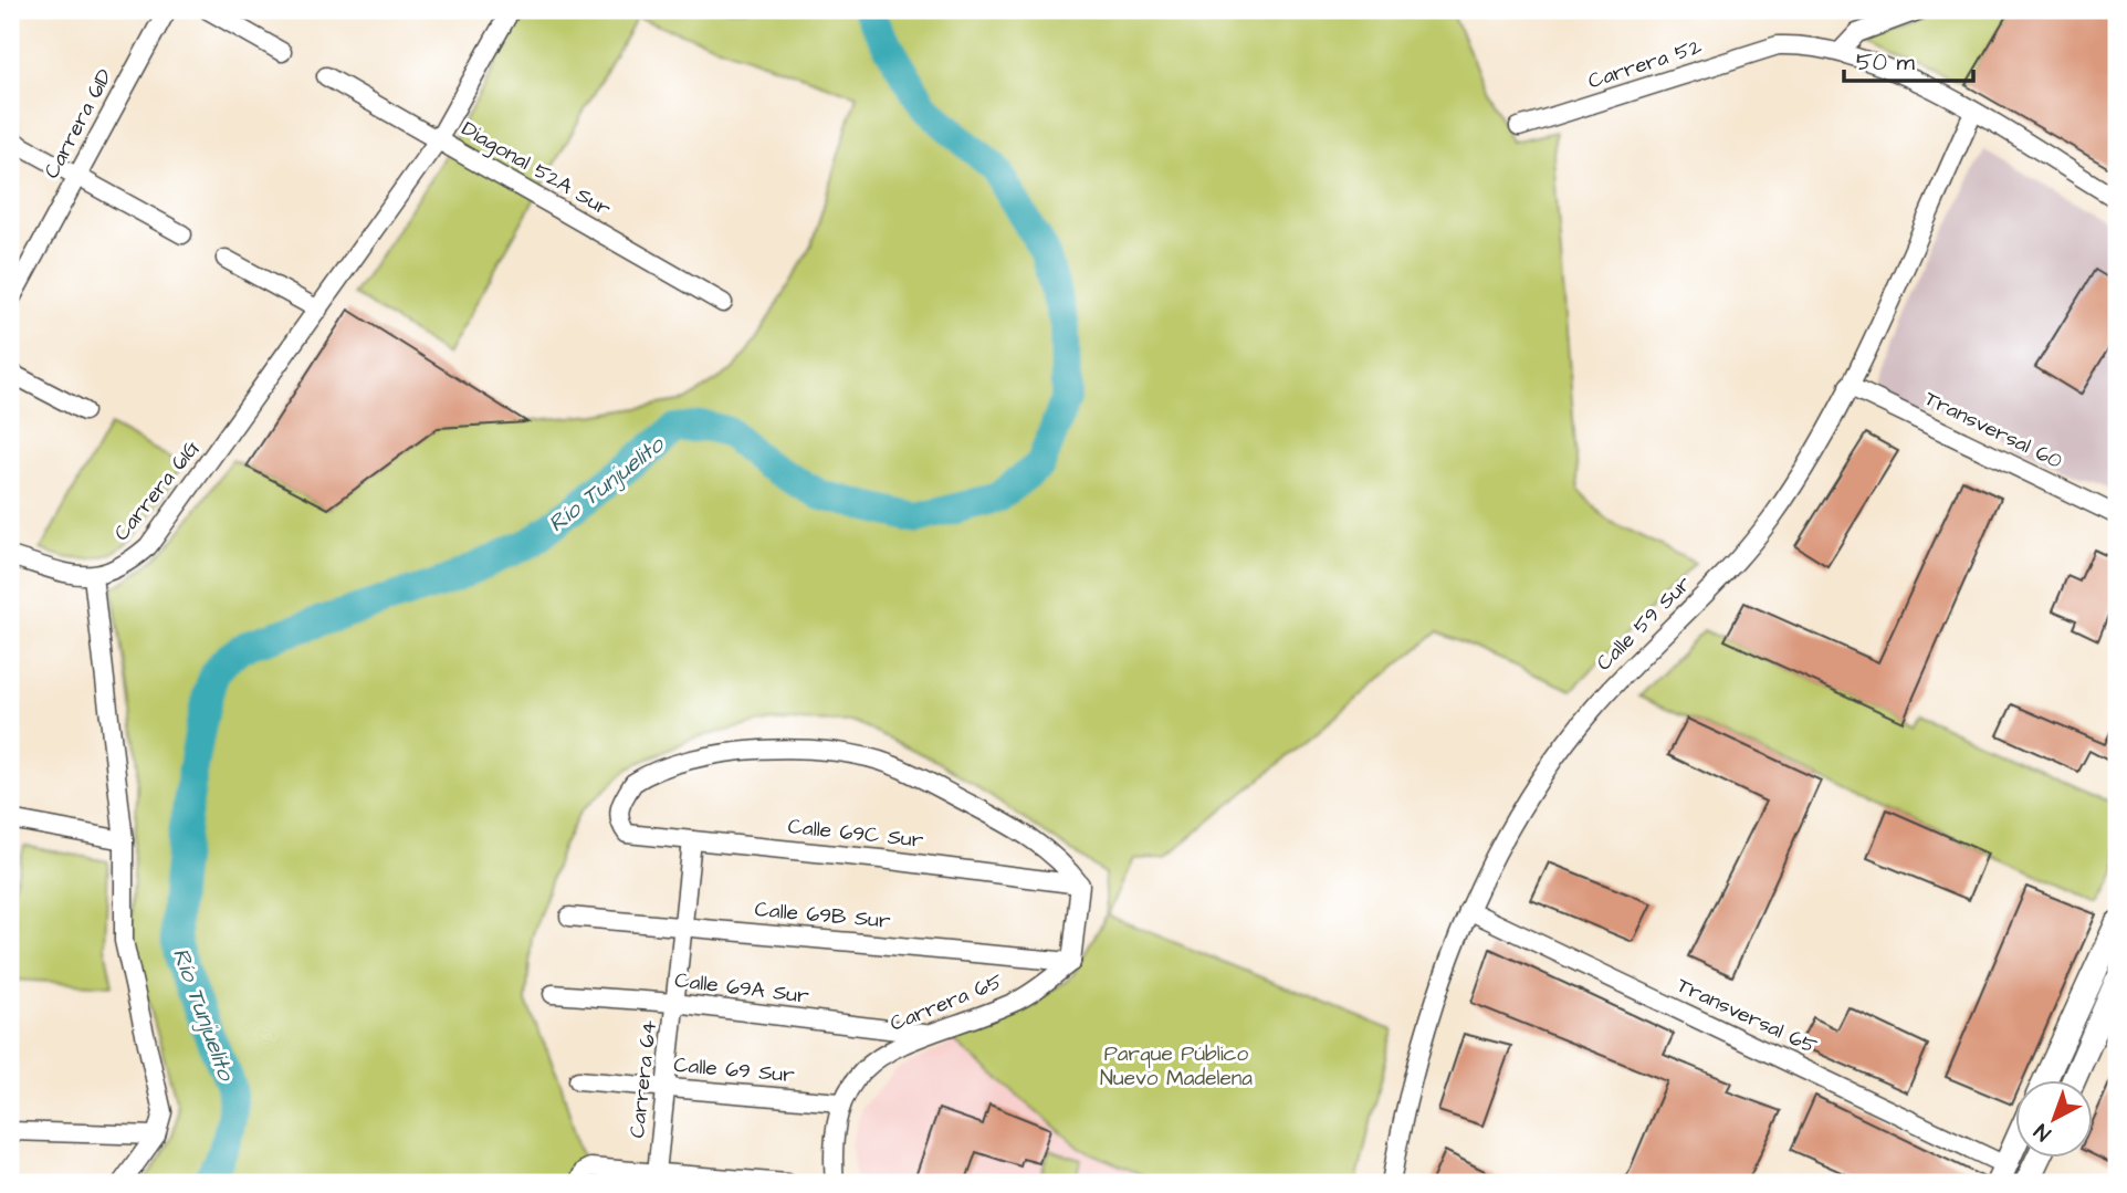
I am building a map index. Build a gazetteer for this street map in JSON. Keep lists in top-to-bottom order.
{
  "streets": {
    "street": [
      "Carrera 52",
      "Carrera 61D",
      "Diagonal 52A Sur",
      "Transversal 60",
      "Carrera 61G",
      "Calle 59 Sur",
      "Calle 69C Sur",
      "Calle 69B Sur",
      "Calle 69A Sur",
      "Carrera 65",
      "Transversal 65",
      "Calle 69 Sur",
      "Carrera 64"
    ]
  },
  "crossings": [
    ["Carrera 52", "Calle 59 Sur"],
    ["Diagonal 52A Sur", "Carrera 61G"],
    ["Transversal 60", "Calle 59 Sur"],
    ["Calle 59 Sur", "Transversal 65"],
    ["Calle 69C Sur", "Carrera 64"],
    ["Calle 69B Sur", "Carrera 65"],
    ["Calle 69B Sur", "Carrera 64"],
    ["Calle 69A Sur", "Carrera 65"],
    ["Calle 69A Sur", "Carrera 64"],
    ["Carrera 65", "Calle 69 Sur"],
    ["Calle 69 Sur", "Carrera 64"]
  ],
  "water": ["Río Tunjuelito"],
  "parks": ["Parque Público Nuevo Madelena"],
  "scale_bar": "50 m",
  "north": "bottom left"
}
